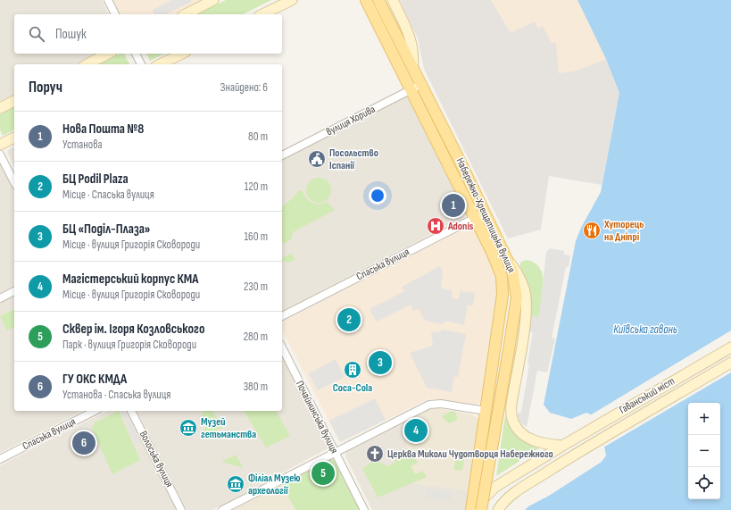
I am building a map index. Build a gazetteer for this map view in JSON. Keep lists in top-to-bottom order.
{
  "streets": {
    "main road": ["Набережно-Хрещатицька вулиця", "Гаванський міст"],
    "street": [
      "вулиця Хорива",
      "Спаська вулиця",
      "Почайнинська вулиця",
      "Волоська вулиця"
    ]
  },
  "crossings": [
    ["вулиця Хорива", "Набережно-Хрещатицька вулиця"],
    ["Набережно-Хрещатицька вулиця", "Спаська вулиця"]
  ],
  "water": ["Київська гавань"],
  "places": {
    "public building": ["Посольство Іспанії"],
    "hospital": ["Adonis"],
    "restaurant": ["Хуторець на Дніпрі"],
    "building": ["Coca-Cola"],
    "museum": ["Музей гетьманства", "Філіал Музею археології"],
    "church": ["Церква Миколи Чудотворця Набережного"]
  },
  "page": {
    "search": "Пошук",
    "heading": ["Поруч", "Знайдено: 6"],
    "list": [
      {
        "mark": "1",
        "name": "Нова Пошта №8",
        "note": "Установа",
        "value": "80 m"
      },
      {
        "mark": "2",
        "name": "БЦ Podil Plaza",
        "note": "Місце · Спаська вулиця",
        "value": "120 m"
      },
      {
        "mark": "3",
        "name": "БЦ «Поділ-Плаза»",
        "note": "Місце · вулиця Григорія Сковороди",
        "value": "160 m"
      },
      {
        "mark": "4",
        "name": "Магістерський корпус КМА",
        "note": "Місце · вулиця Григорія Сковороди",
        "value": "230 m"
      },
      {
        "mark": "5",
        "name": "Сквер ім. Ігоря Козловського",
        "note": "Парк · вулиця Григорія Сковороди",
        "value": "280 m"
      },
      {
        "mark": "6",
        "name": "ГУ ОКС КМДА",
        "note": "Установа · Спаська вулиця",
        "value": "380 m"
      }
    ],
    "pins": [
      "1",
      "2",
      "3",
      "4",
      "6",
      "5"
    ],
    "map_buttons": ["+", "−"]
  }
}
